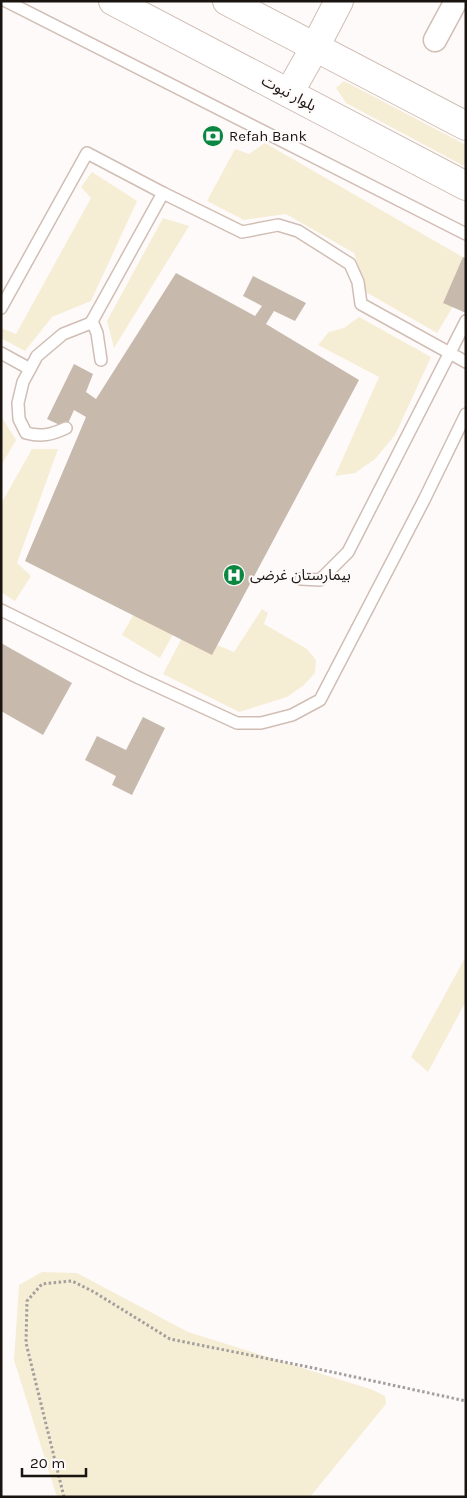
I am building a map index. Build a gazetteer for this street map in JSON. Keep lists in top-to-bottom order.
{
  "streets": {
    "main road": ["بلوار نبوت"]
  },
  "places": {
    "bank": ["Refah Bank"],
    "hospital": ["بیمارستان غرضی"]
  },
  "scale_bar": "20 m"
}
